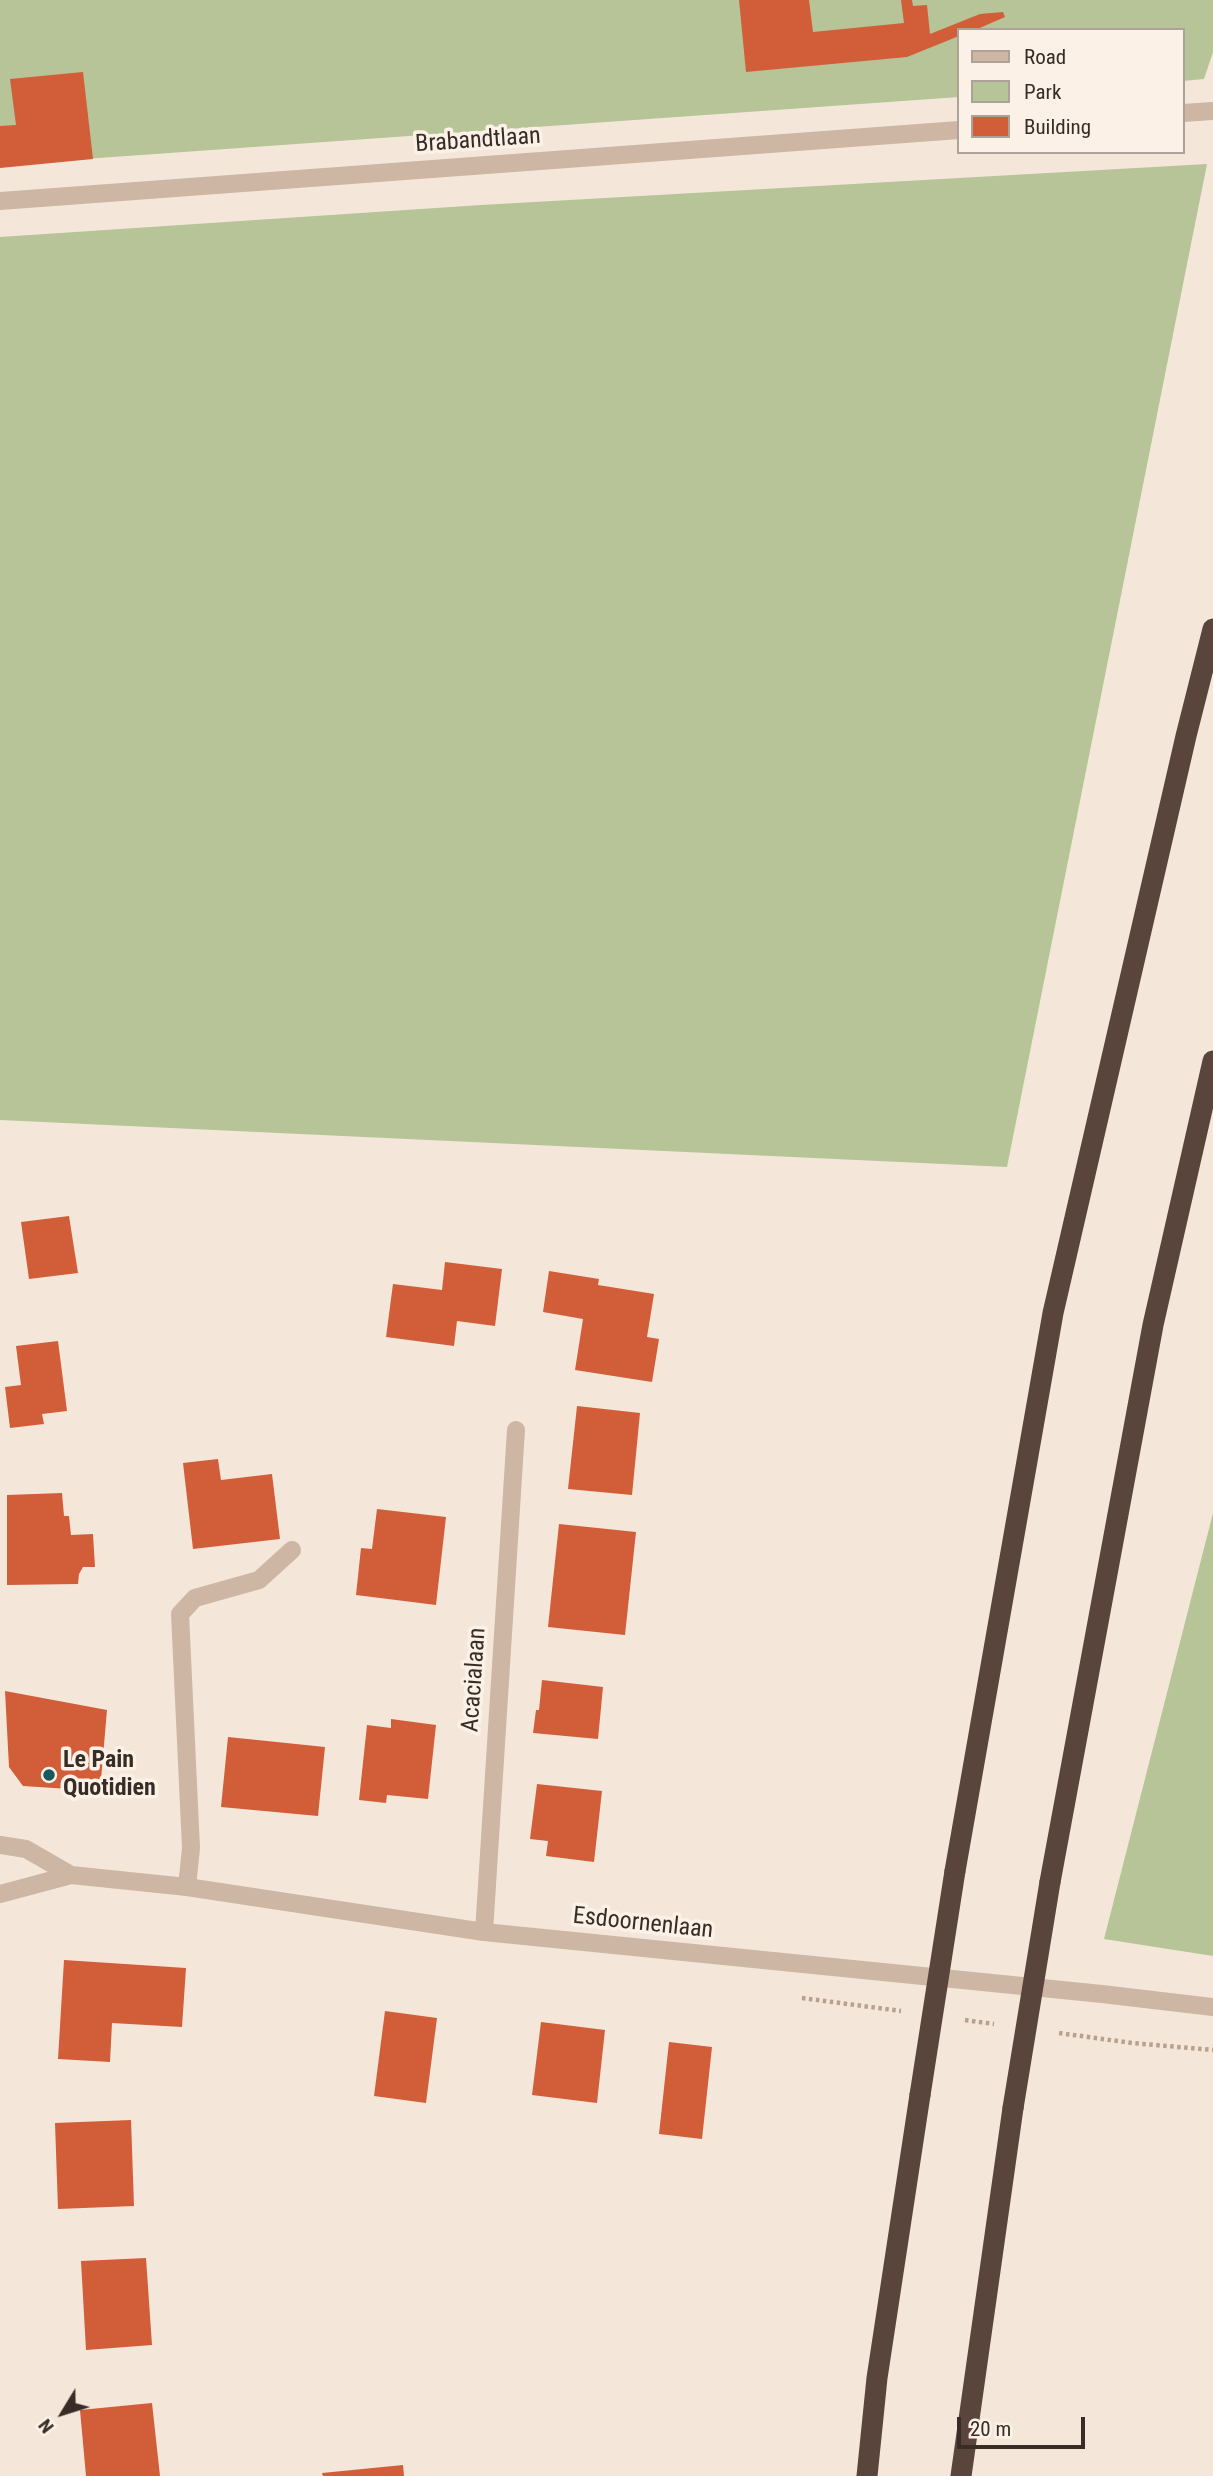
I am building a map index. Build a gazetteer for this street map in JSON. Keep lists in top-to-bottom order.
{
  "streets": {
    "street": ["Brabandtlaan", "Acacialaan", "Esdoornenlaan"]
  },
  "crossings": [
    ["Acacialaan", "Esdoornenlaan"]
  ],
  "places": ["Le Pain Quotidien"],
  "legend": ["Road", "Park", "Building"],
  "scale_bar": "20 m",
  "north": "bottom left"
}
